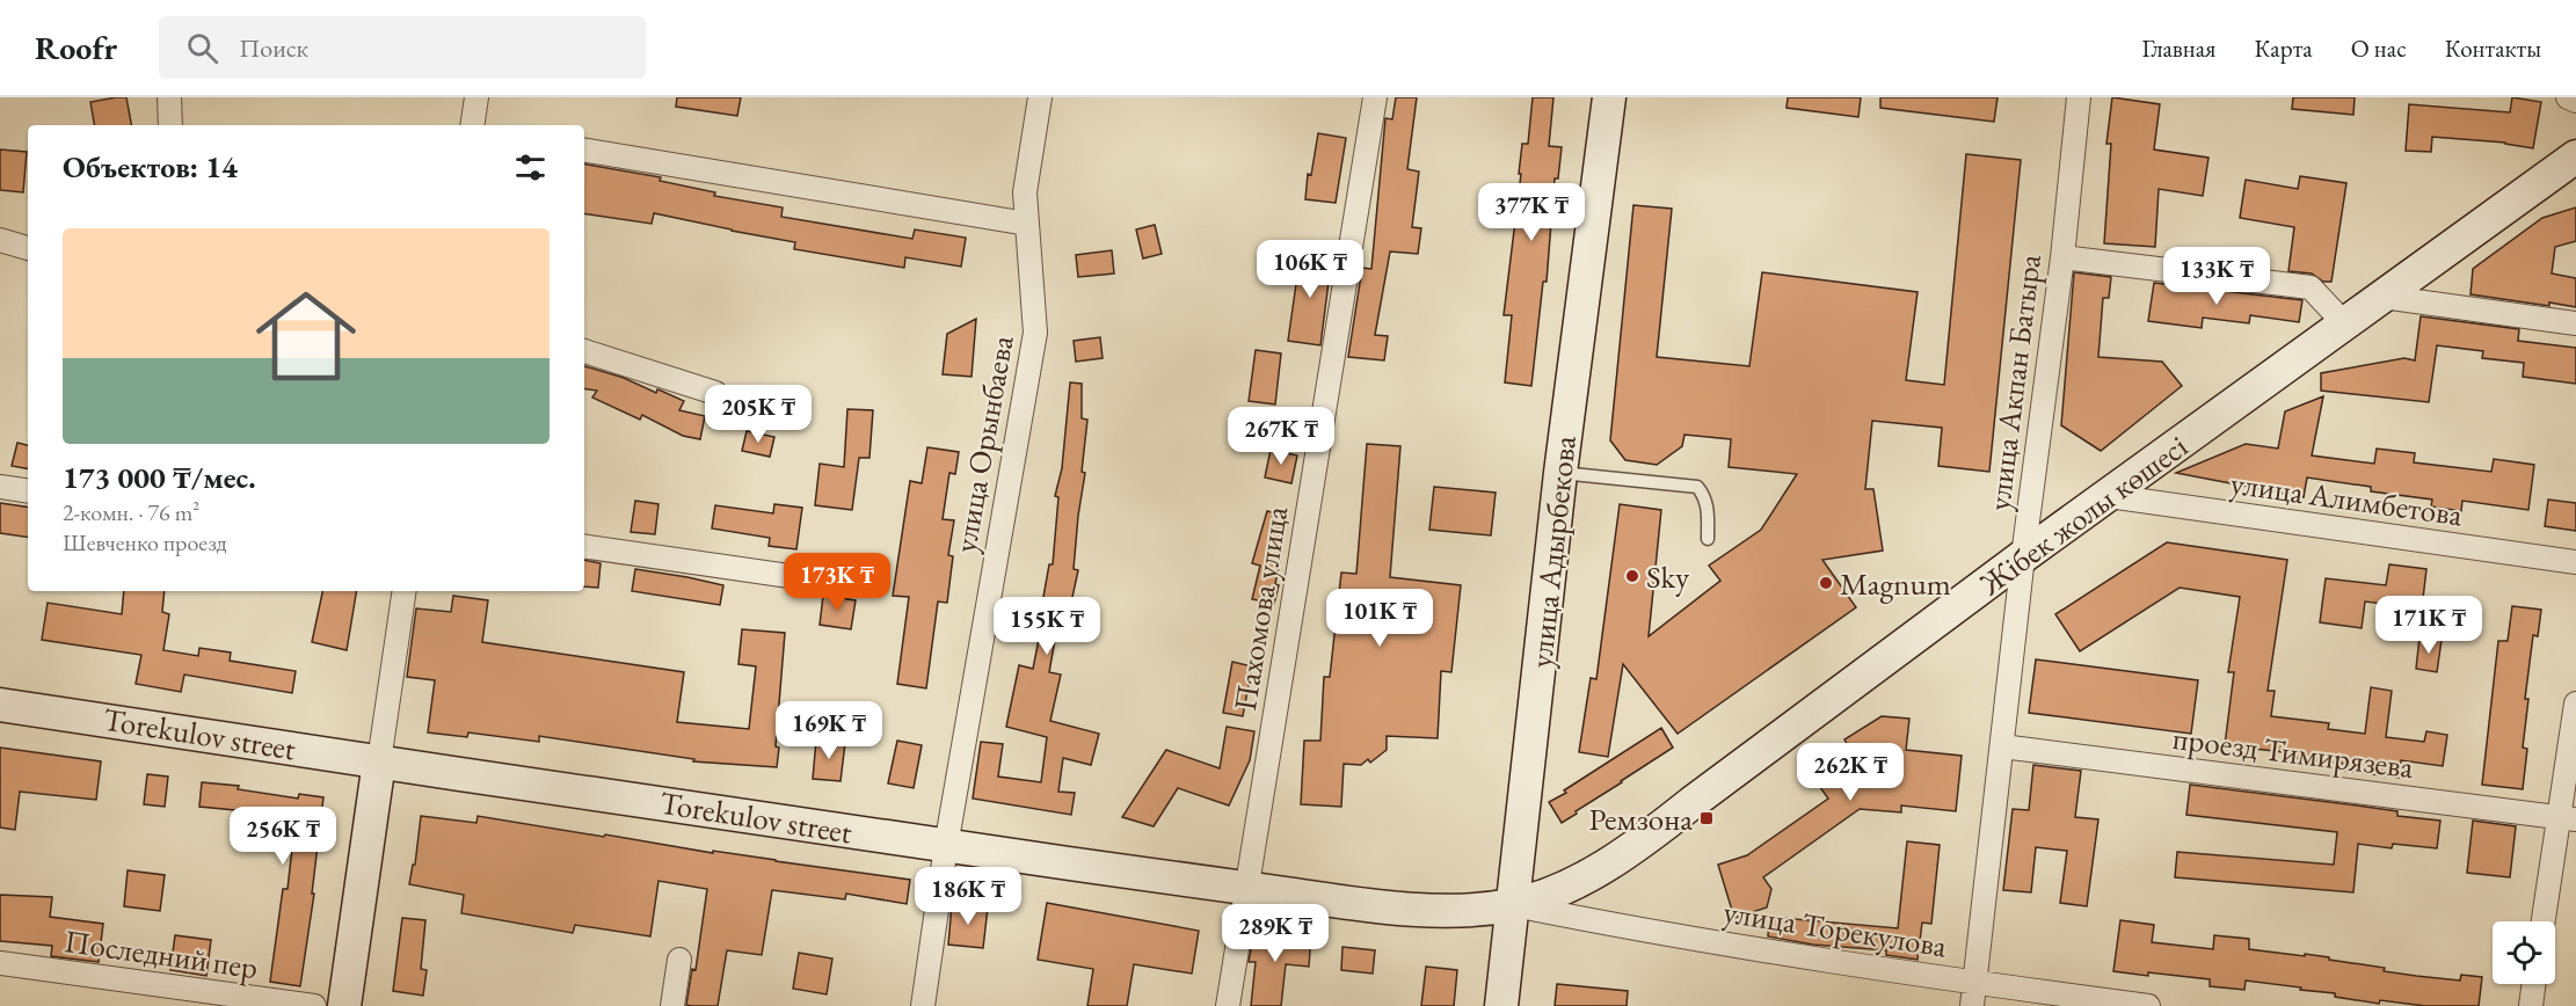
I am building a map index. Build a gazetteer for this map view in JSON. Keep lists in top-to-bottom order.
{
  "streets": {
    "main road": ["Жібек жолы көшесі", "улица Адырбекова", "Torekulov street"],
    "street": [
      "улица Акпан Батыра",
      "улица Орынбаева",
      "улица Алимбетова",
      "Пахомова улица",
      "проезд Тимирязева",
      "улица Торекулова",
      "Последний пер"
    ]
  },
  "crossings": [
    ["улица Акпан Батыра", "Жібек жолы көшесі"],
    ["улица Акпан Батыра", "проезд Тимирязева"],
    ["улица Акпан Батыра", "улица Торекулова"],
    ["улица Орынбаева", "Torekulov street"],
    ["улица Алимбетова", "Жібек жолы көшесі"],
    ["Жібек жолы көшесі", "улица Адырбекова"],
    ["Жібек жолы көшесі", "Torekulov street"],
    ["Жібек жолы көшесі", "улица Торекулова"],
    ["улица Адырбекова", "Torekulov street"],
    ["улица Адырбекова", "улица Торекулова"],
    ["Пахомова улица", "Torekulov street"],
    ["Torekulov street", "улица Торекулова"]
  ],
  "places": {
    "other": ["Sky", "Magnum"],
    "transit": ["Ремзона"]
  },
  "page": {
    "header": "Roofr",
    "search": "Поиск",
    "nav": [
      "Главная",
      "Карта",
      "О нас",
      "Контакты"
    ],
    "heading": "Объектов: 14",
    "price": [
      "377K ₸",
      "106K ₸",
      "133K ₸",
      "205K ₸",
      "267K ₸",
      "173K ₸",
      "101K ₸",
      "171K ₸",
      "155K ₸",
      "169K ₸",
      "262K ₸",
      "256K ₸",
      "186K ₸",
      "289K ₸"
    ],
    "list": [
      {
        "name": "173 000 ₸/мес.",
        "note": "2-комн. · 76 m² · Шевченко проезд"
      }
    ]
  }
}
